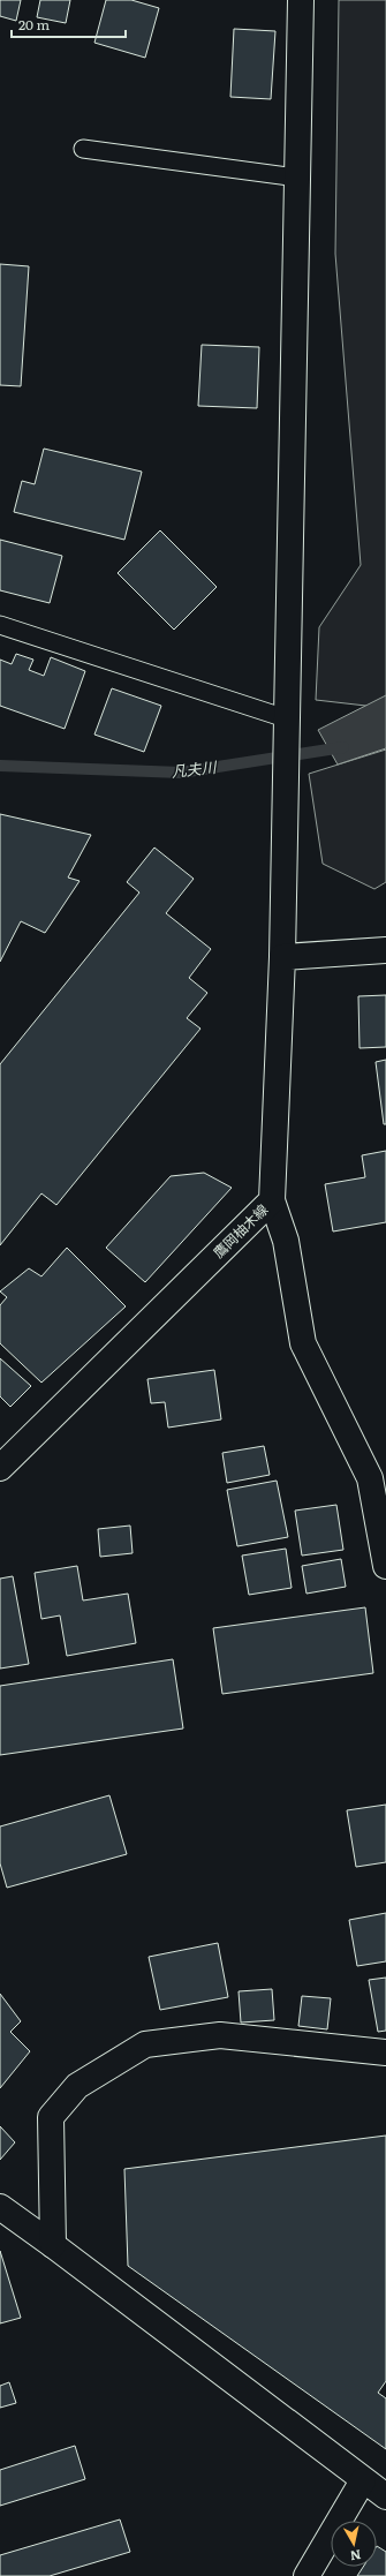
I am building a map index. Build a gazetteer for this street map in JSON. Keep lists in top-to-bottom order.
{
  "streets": {
    "street": ["鷹岡柚木線"]
  },
  "water": ["凡夫川"],
  "scale_bar": "20 m",
  "north": "bottom"
}
